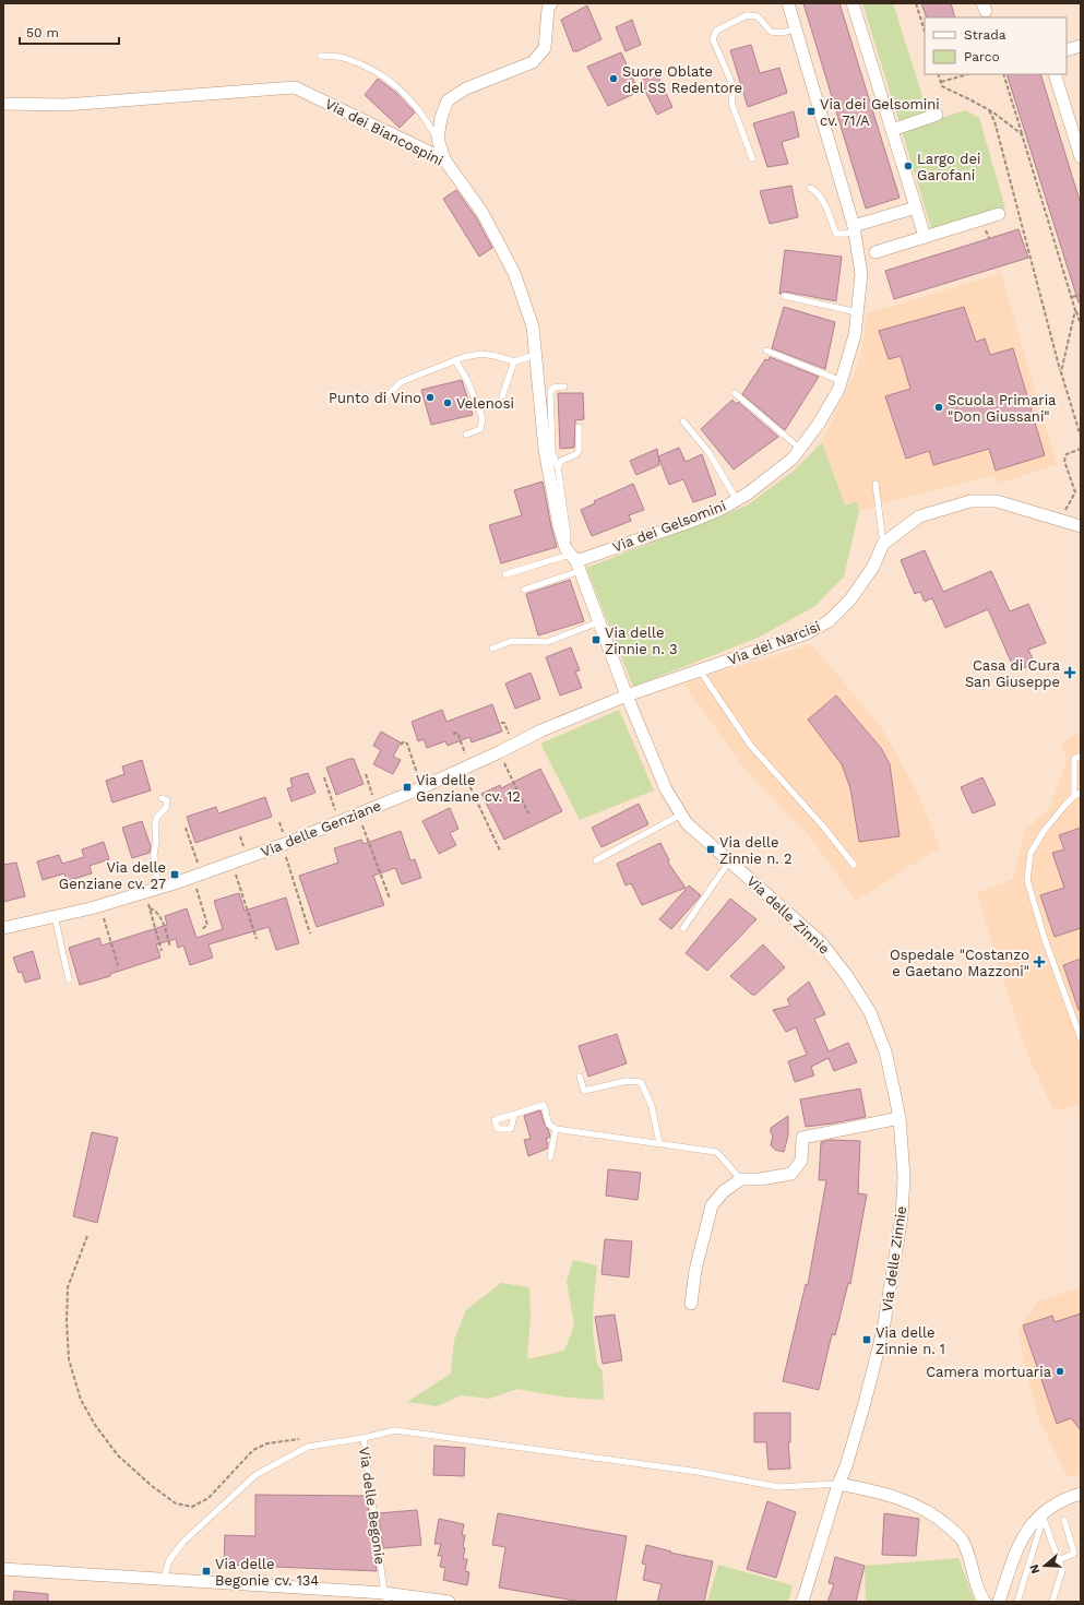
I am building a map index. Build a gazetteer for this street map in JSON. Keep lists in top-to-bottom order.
{
  "streets": {
    "street": [
      "Via dei Biancospini",
      "Via dei Gelsomini",
      "Via dei Narcisi",
      "Via delle Genziane",
      "Via delle Zinnie"
    ],
    "lane": ["Via delle Begonie"]
  },
  "crossings": [
    ["Via dei Biancospini", "Via dei Gelsomini"],
    ["Via dei Biancospini", "Via delle Zinnie"],
    ["Via dei Gelsomini", "Via delle Zinnie"],
    ["Via dei Narcisi", "Via delle Genziane"],
    ["Via dei Narcisi", "Via delle Zinnie"],
    ["Via delle Genziane", "Via delle Zinnie"]
  ],
  "places": {
    "other": [
      "Suore Oblate del SS Redentore",
      "Largo dei Garofani",
      "Punto di Vino",
      "Velenosi",
      "Scuola Primaria \"Don Giussani\"",
      "Camera mortuaria"
    ],
    "transit": [
      "Via dei Gelsomini cv. 71/A",
      "Via delle Zinnie n. 3",
      "Via delle Genziane cv. 12",
      "Via delle Zinnie n. 2",
      "Via delle Genziane cv. 27",
      "Via delle Zinnie n. 1",
      "Via delle Begonie cv. 134"
    ],
    "health": ["Casa di Cura San Giuseppe", "Ospedale \"Costanzo e Gaetano Mazzoni\""]
  },
  "legend": ["Strada", "Parco"],
  "scale_bar": "50 m",
  "north": "left"
}
